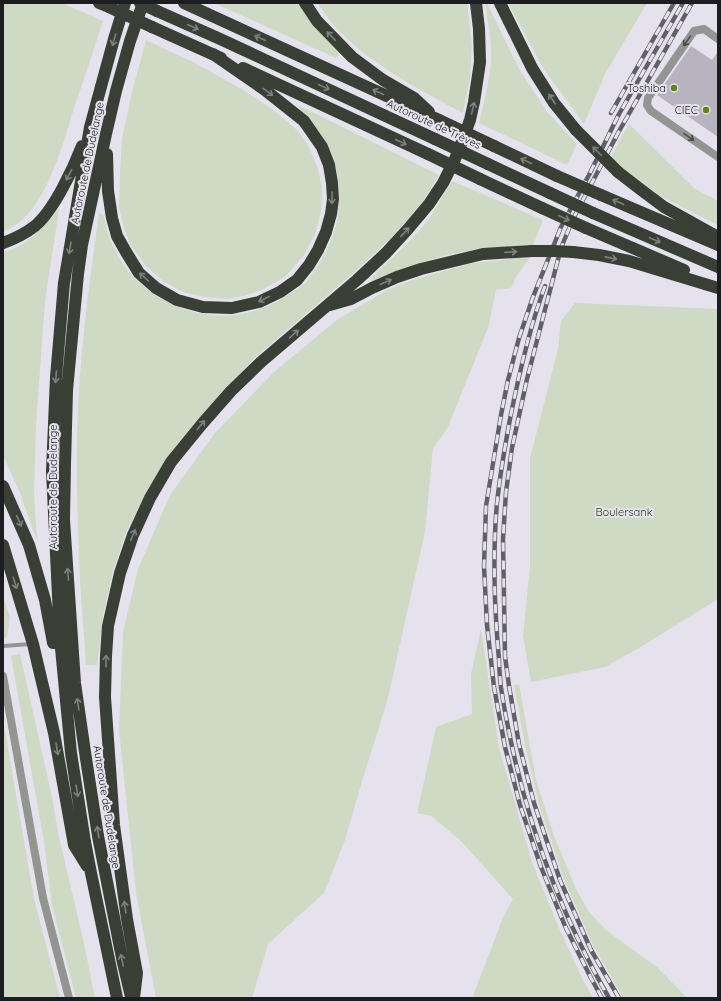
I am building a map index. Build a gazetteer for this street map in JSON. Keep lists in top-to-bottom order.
{
  "streets": {
    "highway": ["Autoroute de Trèves", "Autoroute de Dudelange"]
  },
  "parks": ["Boulersank"],
  "places": ["Toshiba", "CIEC"]
}
